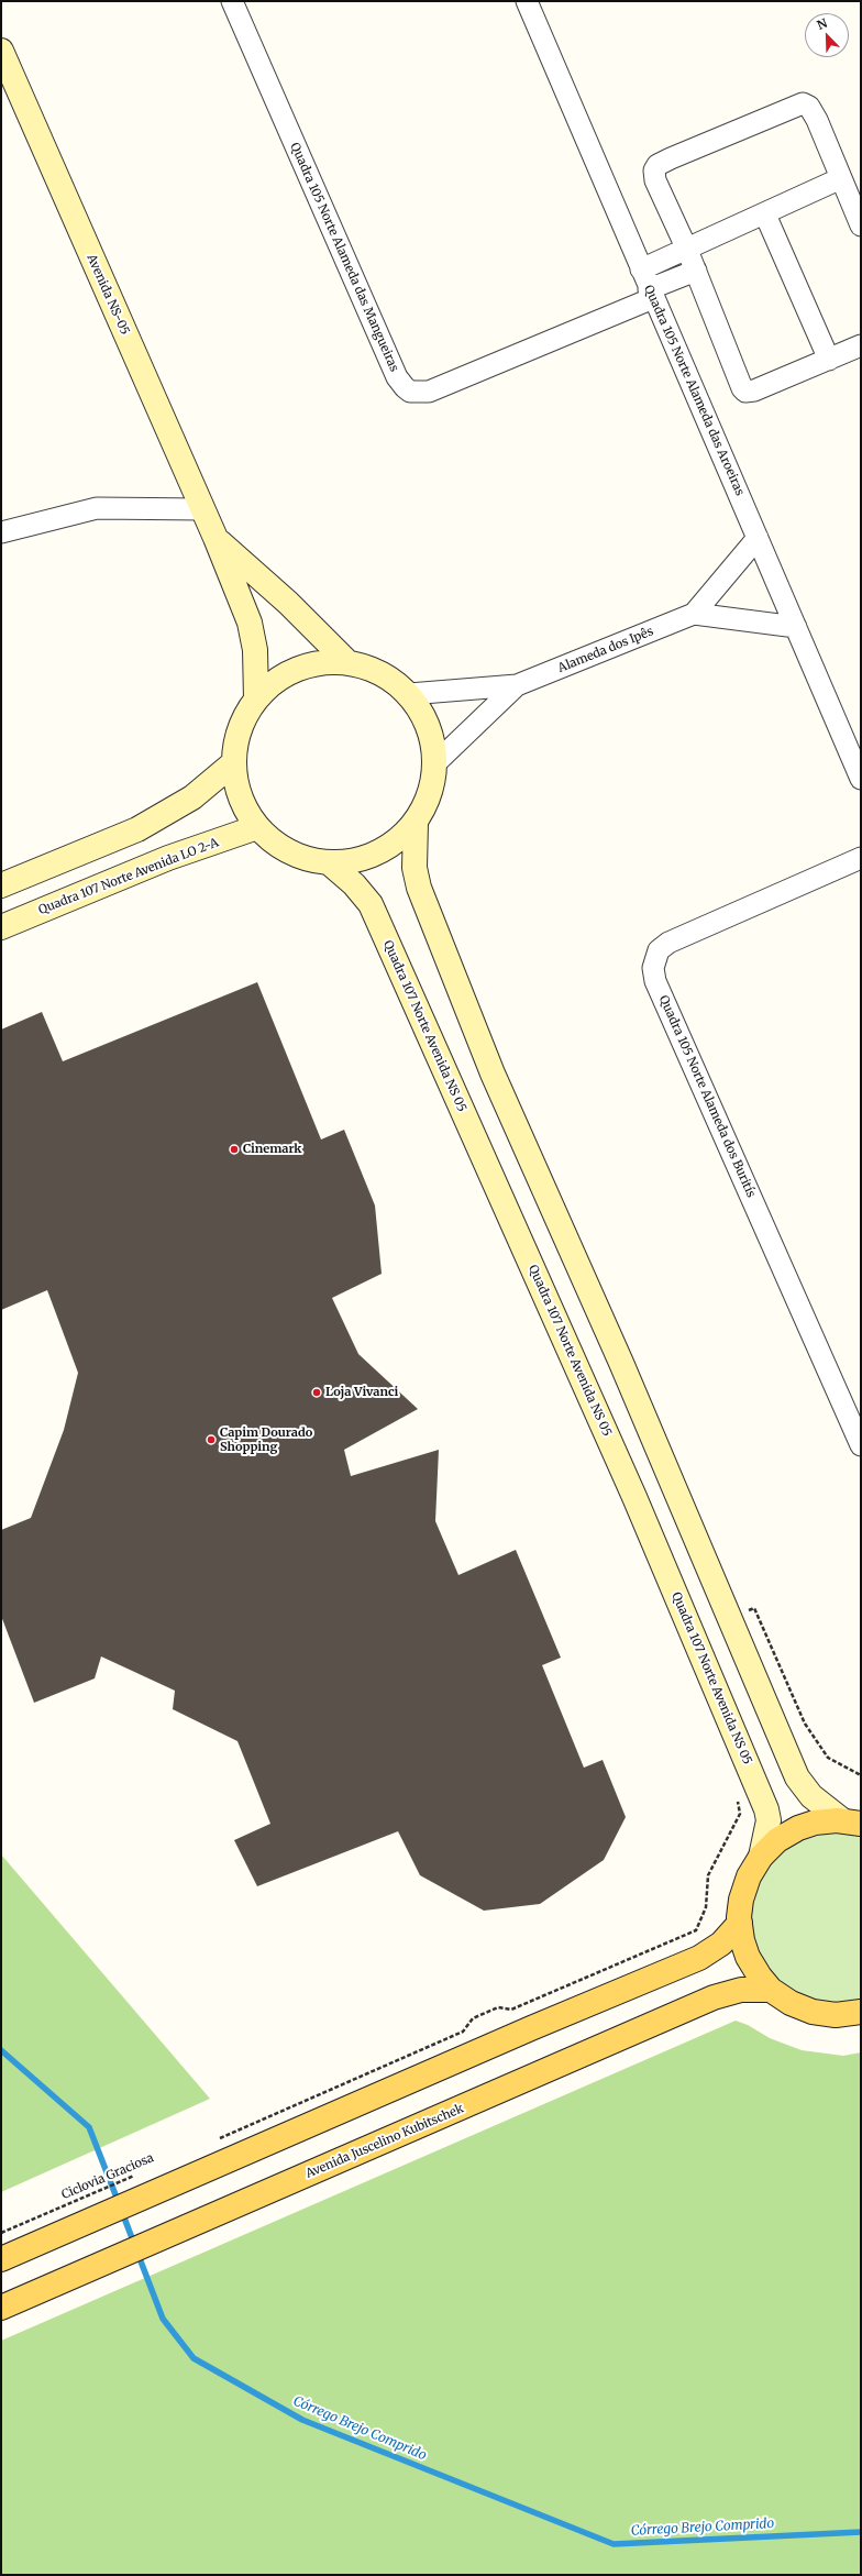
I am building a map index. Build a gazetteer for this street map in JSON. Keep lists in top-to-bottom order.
{
  "streets": {
    "main road": ["Avenida Juscelino Kubitschek"],
    "street": [
      "Quadra 105 Norte Alameda das Mangueiras",
      "Avenida NS-05",
      "Quadra 105 Norte Alameda das Aroeiras",
      "Alameda dos Ipês",
      "Quadra 107 Norte Avenida LO 2-A",
      "Quadra 107 Norte Avenida NS 05",
      "Quadra 105 Norte Alameda dos Buritís"
    ],
    "path": ["Ciclovia Graciosa"]
  },
  "crossings": [
    ["Quadra 105 Norte Alameda das Mangueiras", "Quadra 105 Norte Alameda das Aroeiras"],
    ["Quadra 105 Norte Alameda das Aroeiras", "Alameda dos Ipês"]
  ],
  "water": ["Córrego Brejo Comprido"],
  "places": ["Cinemark", "Loja Vivanci", "Capim Dourado Shopping"],
  "north": "top left"
}
